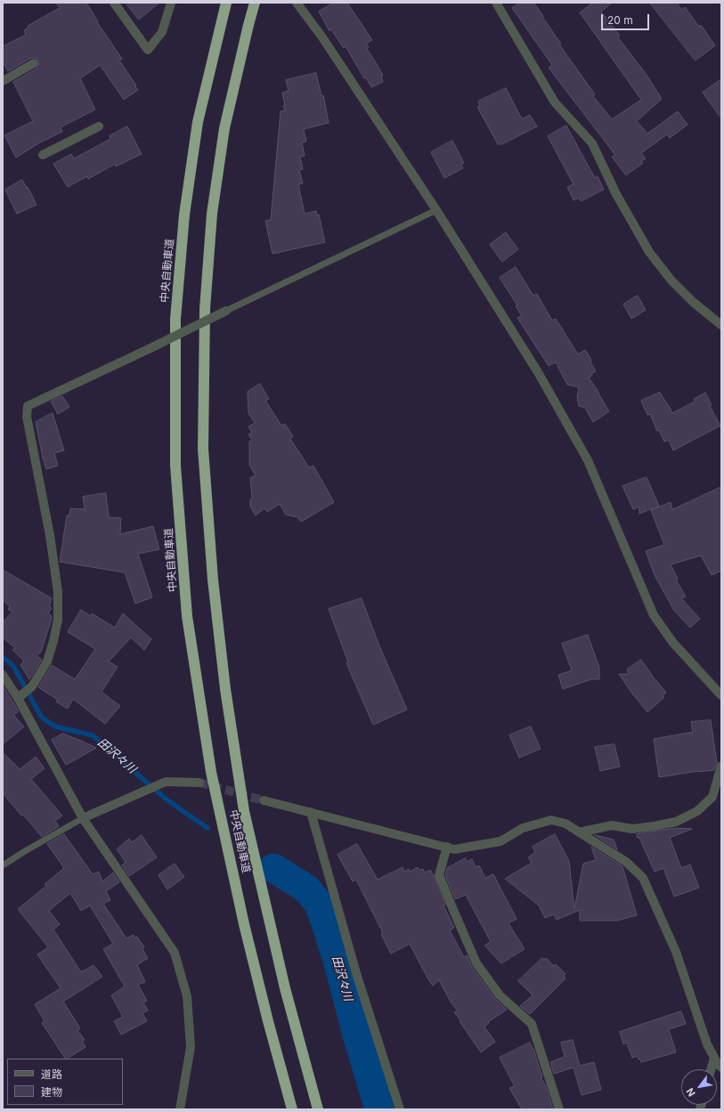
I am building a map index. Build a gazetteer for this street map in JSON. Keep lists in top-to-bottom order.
{
  "streets": {
    "highway": ["中央自動車道"]
  },
  "water": ["田沢々川"],
  "legend": ["道路", "建物"],
  "scale_bar": "20 m",
  "north": "bottom left"
}
